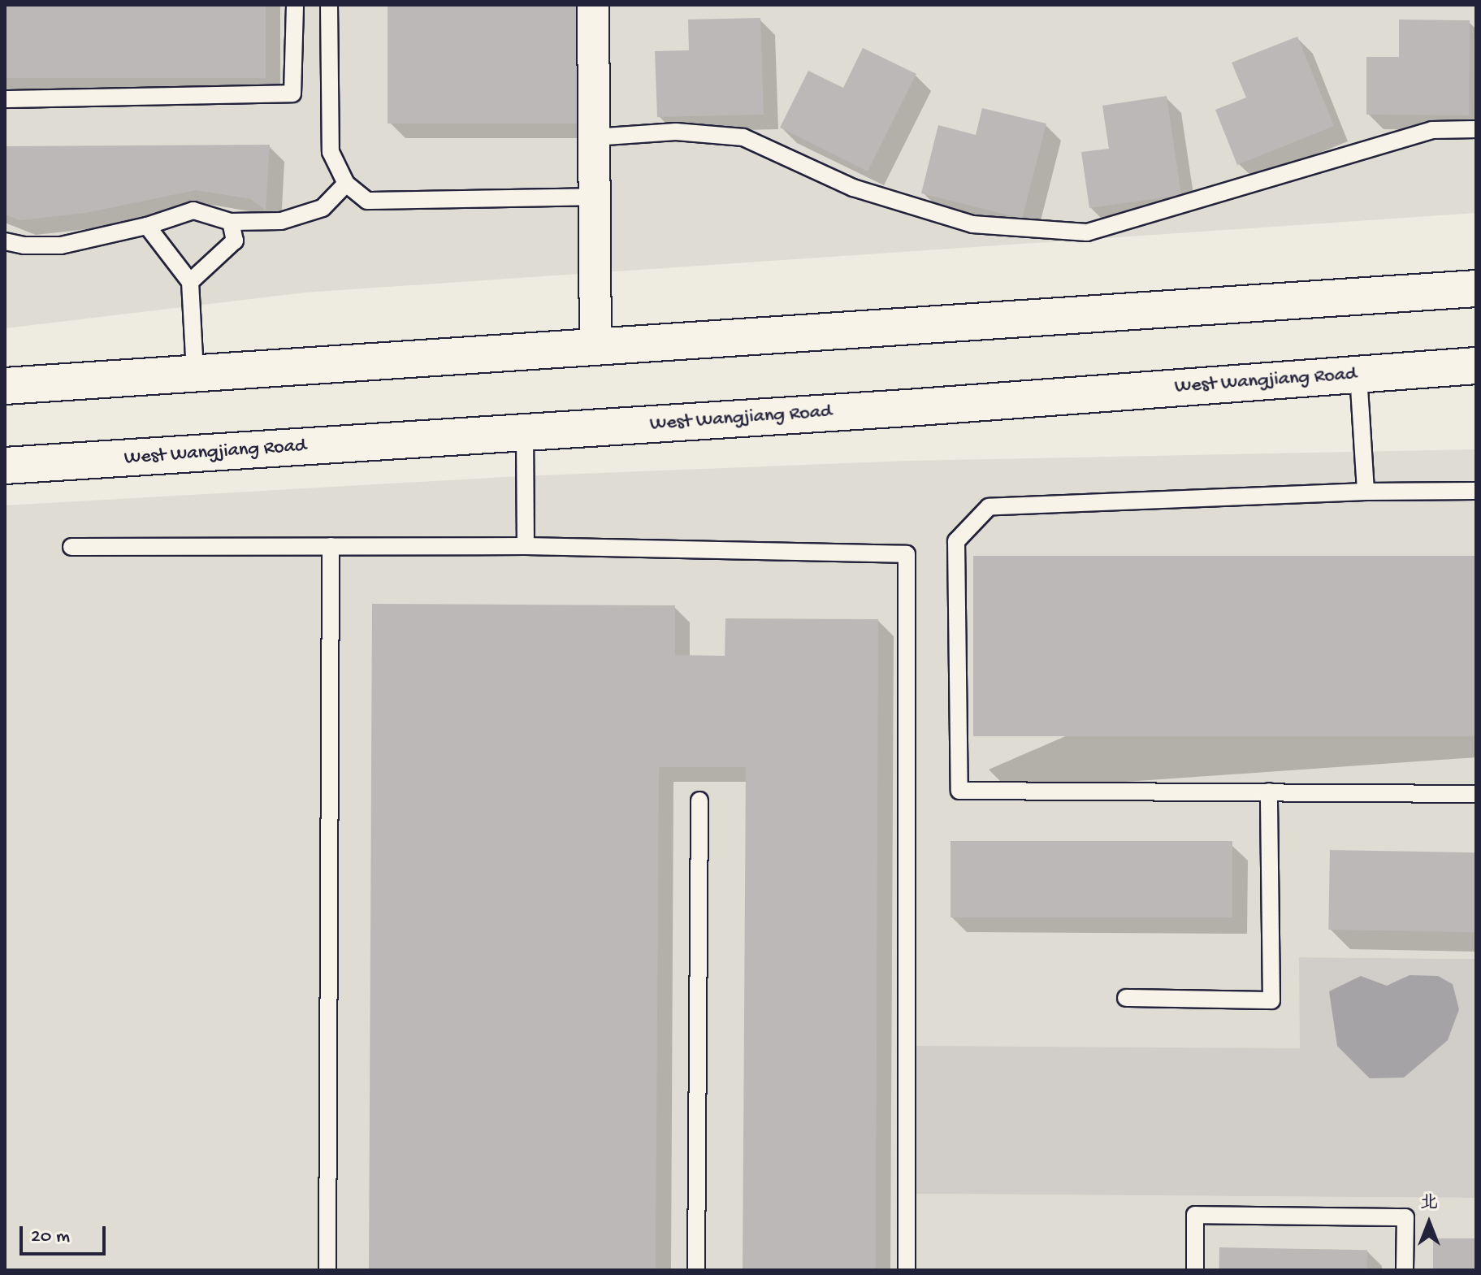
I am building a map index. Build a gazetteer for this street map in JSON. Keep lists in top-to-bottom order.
{
  "streets": {
    "main road": ["West Wangjiang Road"]
  },
  "scale_bar": "20 m",
  "north": "top"
}
